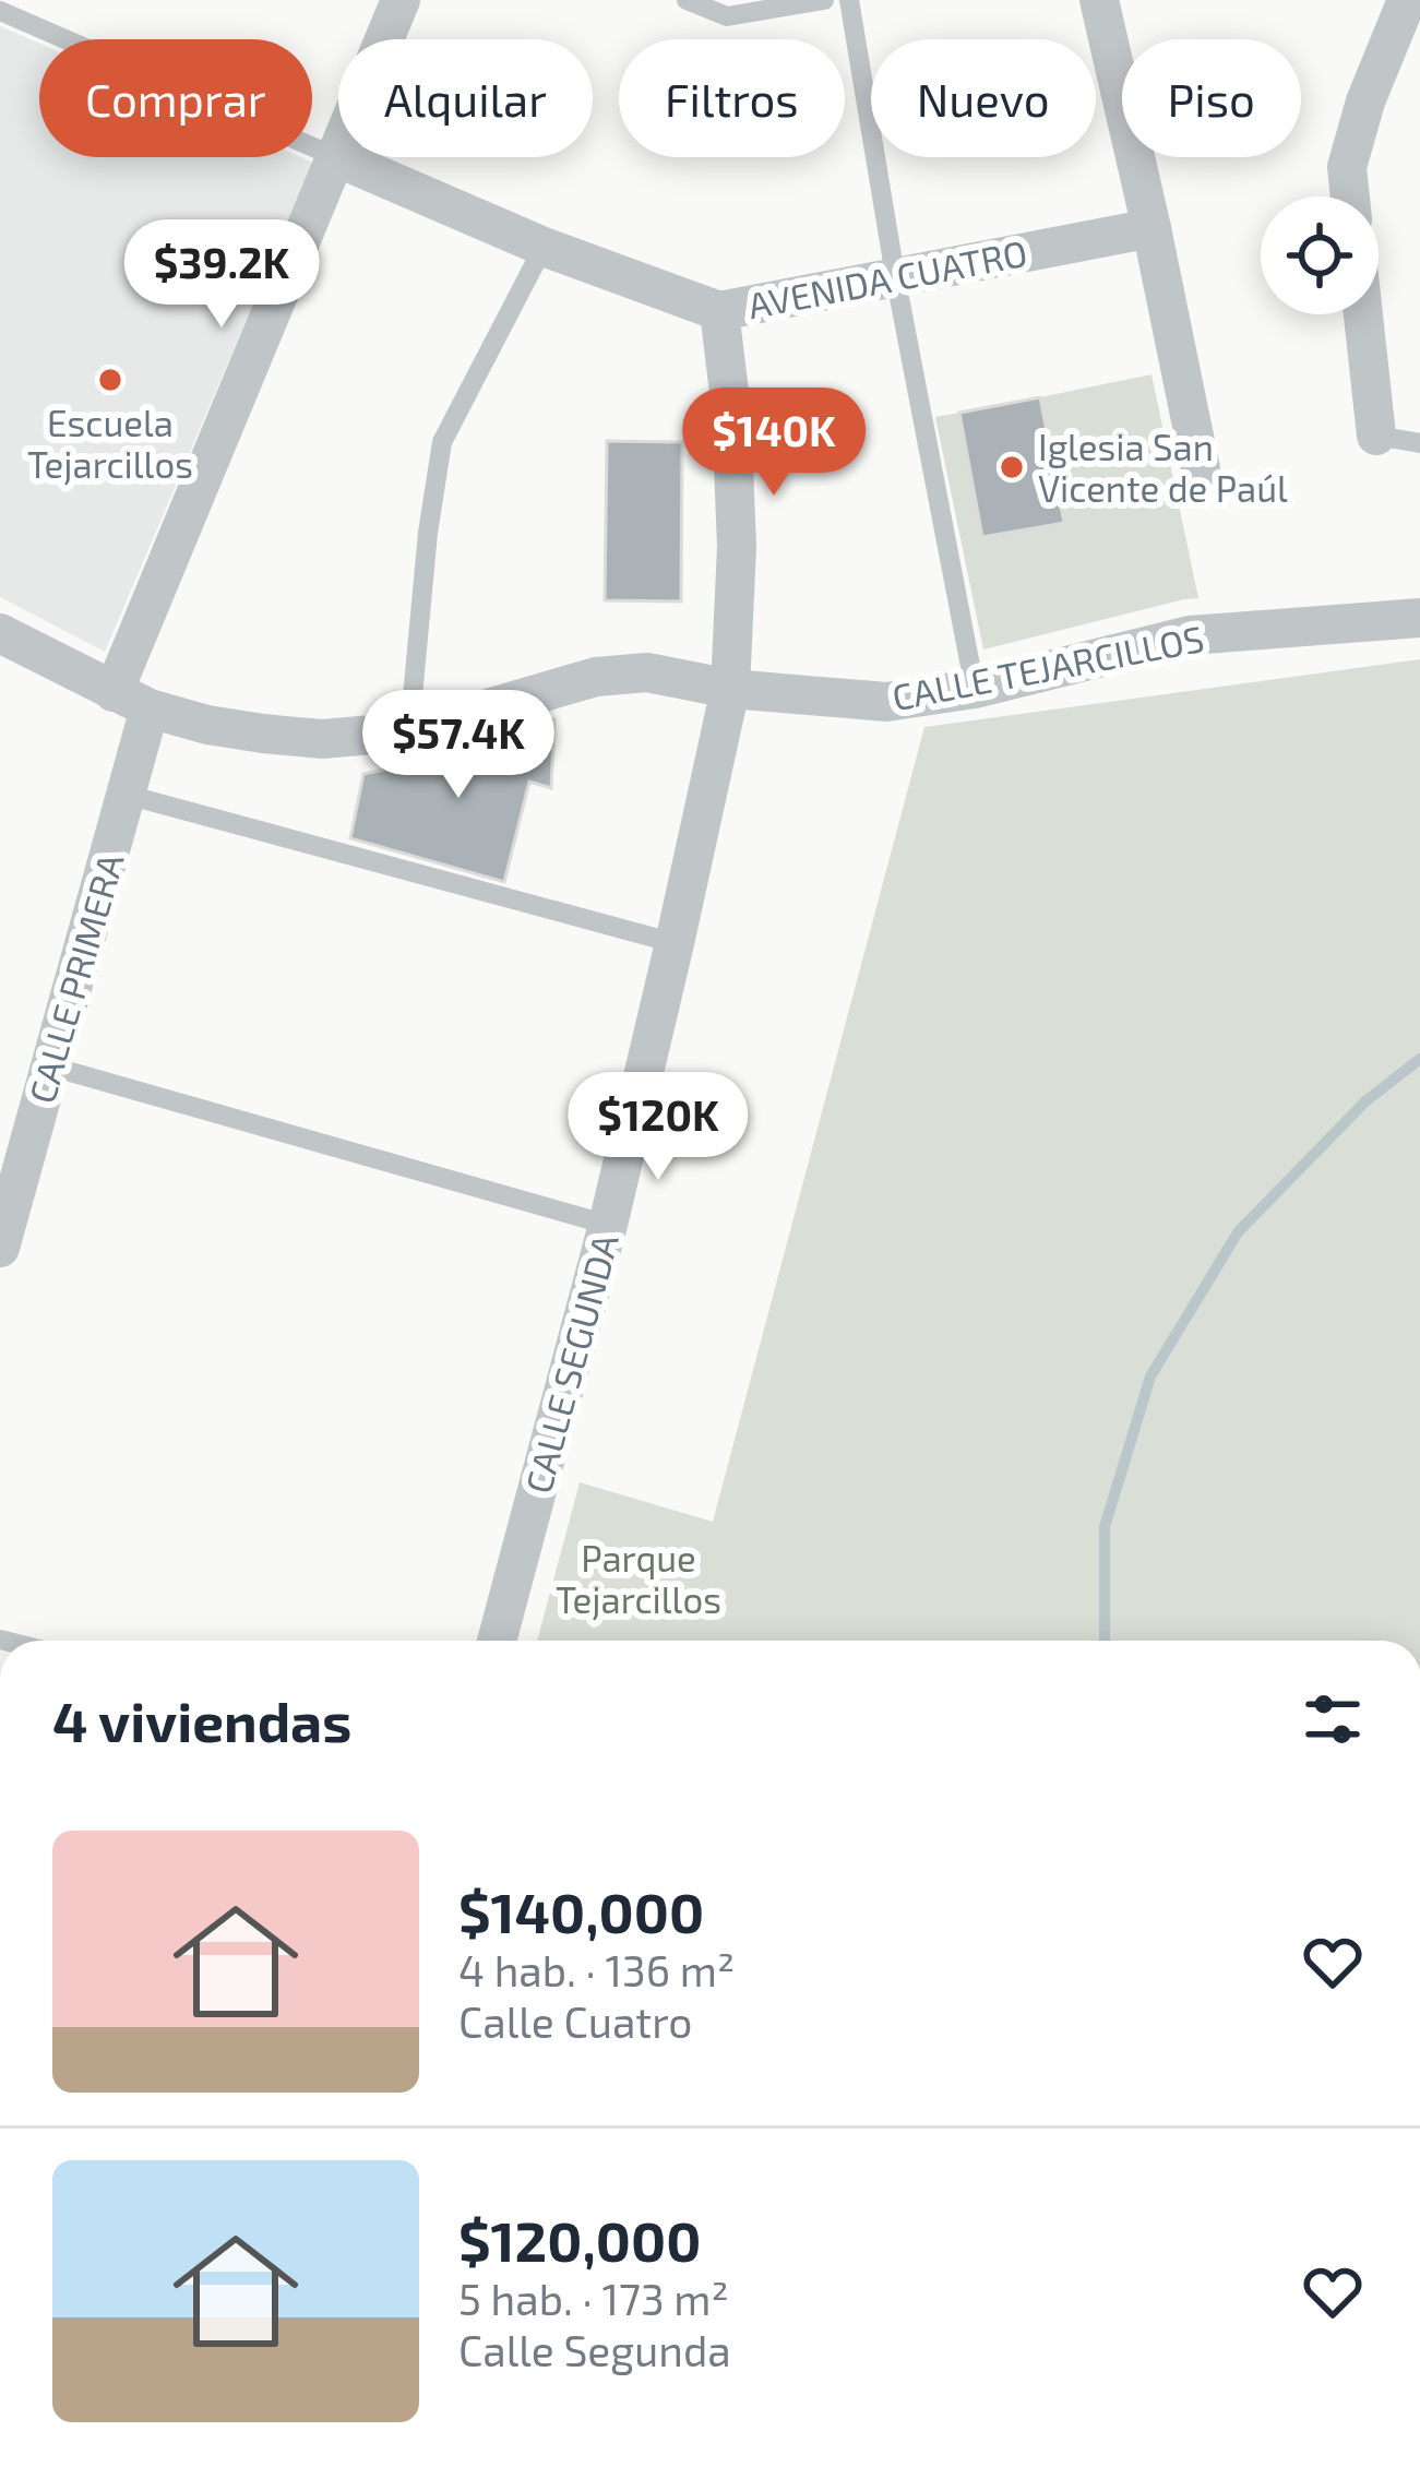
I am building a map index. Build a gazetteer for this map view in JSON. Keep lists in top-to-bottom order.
{
  "streets": {
    "street": [
      "AVENIDA CUATRO",
      "CALLE TEJARCILLOS",
      "CALLE PRIMERA",
      "CALLE SEGUNDA"
    ]
  },
  "crossings": [
    ["AVENIDA CUATRO", "CALLE PRIMERA"],
    ["AVENIDA CUATRO", "CALLE SEGUNDA"],
    ["CALLE TEJARCILLOS", "CALLE PRIMERA"],
    ["CALLE TEJARCILLOS", "CALLE SEGUNDA"]
  ],
  "parks": ["Parque Tejarcillos"],
  "places": ["Escuela Tejarcillos", "Iglesia San Vicente de Paúl"],
  "page": {
    "chip": [
      "Comprar",
      "Alquilar",
      "Filtros",
      "Nuevo",
      "Piso"
    ],
    "price": [
      "$39.2K",
      "$140K",
      "$57.4K",
      "$120K"
    ],
    "heading": "4 viviendas",
    "list": [
      {
        "name": "$140,000",
        "note": "4 hab. · 136 m² · Calle Cuatro"
      },
      {
        "name": "$120,000",
        "note": "5 hab. · 173 m² · Calle Segunda"
      }
    ]
  }
}
